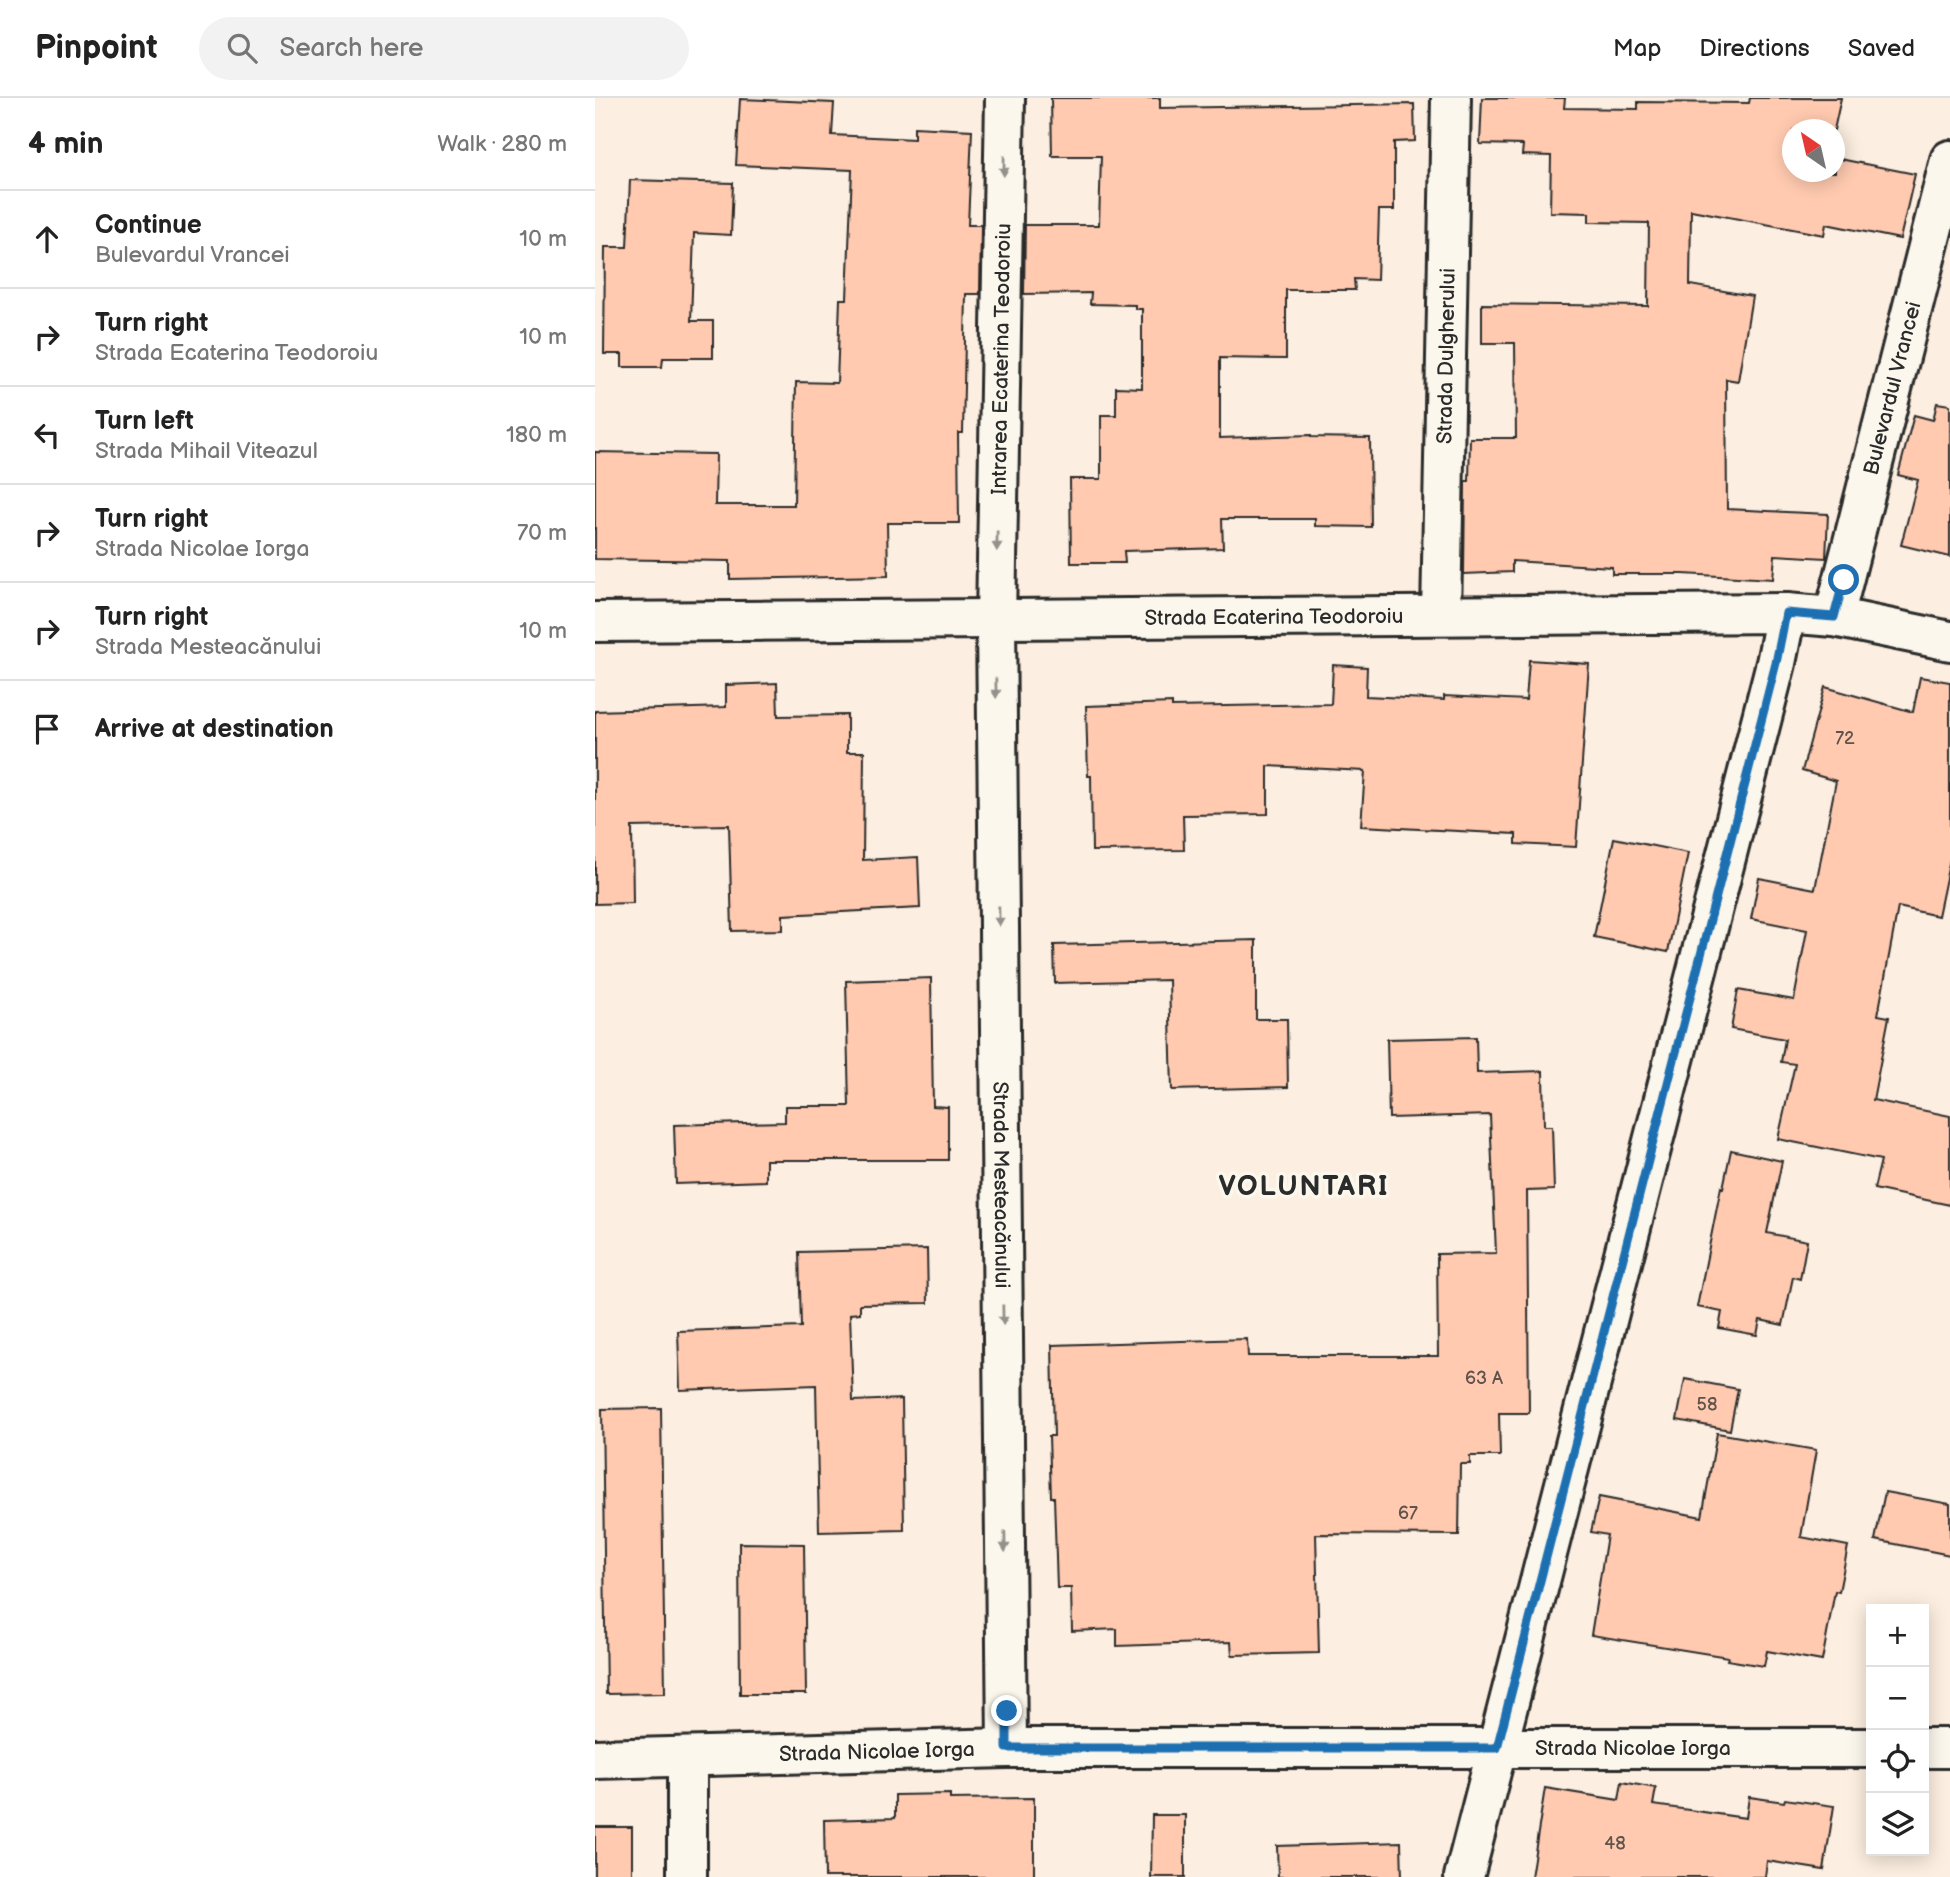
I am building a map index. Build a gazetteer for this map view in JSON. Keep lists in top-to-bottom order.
{
  "streets": {
    "street": [
      "Strada Dulgherului",
      "Intrarea Ecaterina Teodoroiu",
      "Bulevardul Vrancei",
      "Strada Ecaterina Teodoroiu",
      "Strada Mesteacănului",
      "Strada Nicolae Iorga"
    ]
  },
  "crossings": [
    ["Strada Dulgherului", "Strada Ecaterina Teodoroiu"],
    ["Intrarea Ecaterina Teodoroiu", "Strada Ecaterina Teodoroiu"],
    ["Intrarea Ecaterina Teodoroiu", "Strada Mesteacănului"],
    ["Bulevardul Vrancei", "Strada Ecaterina Teodoroiu"],
    ["Strada Ecaterina Teodoroiu", "Strada Mesteacănului"],
    ["Strada Mesteacănului", "Strada Nicolae Iorga"]
  ],
  "one_way": ["Intrarea Ecaterina Teodoroiu", "Strada Mesteacănului"],
  "districts": ["VOLUNTARI"],
  "house_numbers": [
    "72",
    "63 A",
    "58",
    "67",
    "48"
  ],
  "north": "top left",
  "page": {
    "header": "Pinpoint",
    "search": "Search here",
    "nav": ["Map", "Directions", "Saved"],
    "heading": ["4 min", "Walk · 280 m"],
    "list": [
      ["Continue", "Bulevardul Vrancei", "10 m"],
      ["Turn right", "Strada Ecaterina Teodoroiu", "10 m"],
      ["Turn left", "Strada Mihail Viteazul", "180 m"],
      ["Turn right", "Strada Nicolae Iorga", "70 m"],
      ["Turn right", "Strada Mesteacănului", "10 m"],
      "Arrive at destination"
    ],
    "map_buttons": ["+", "−"]
  }
}
